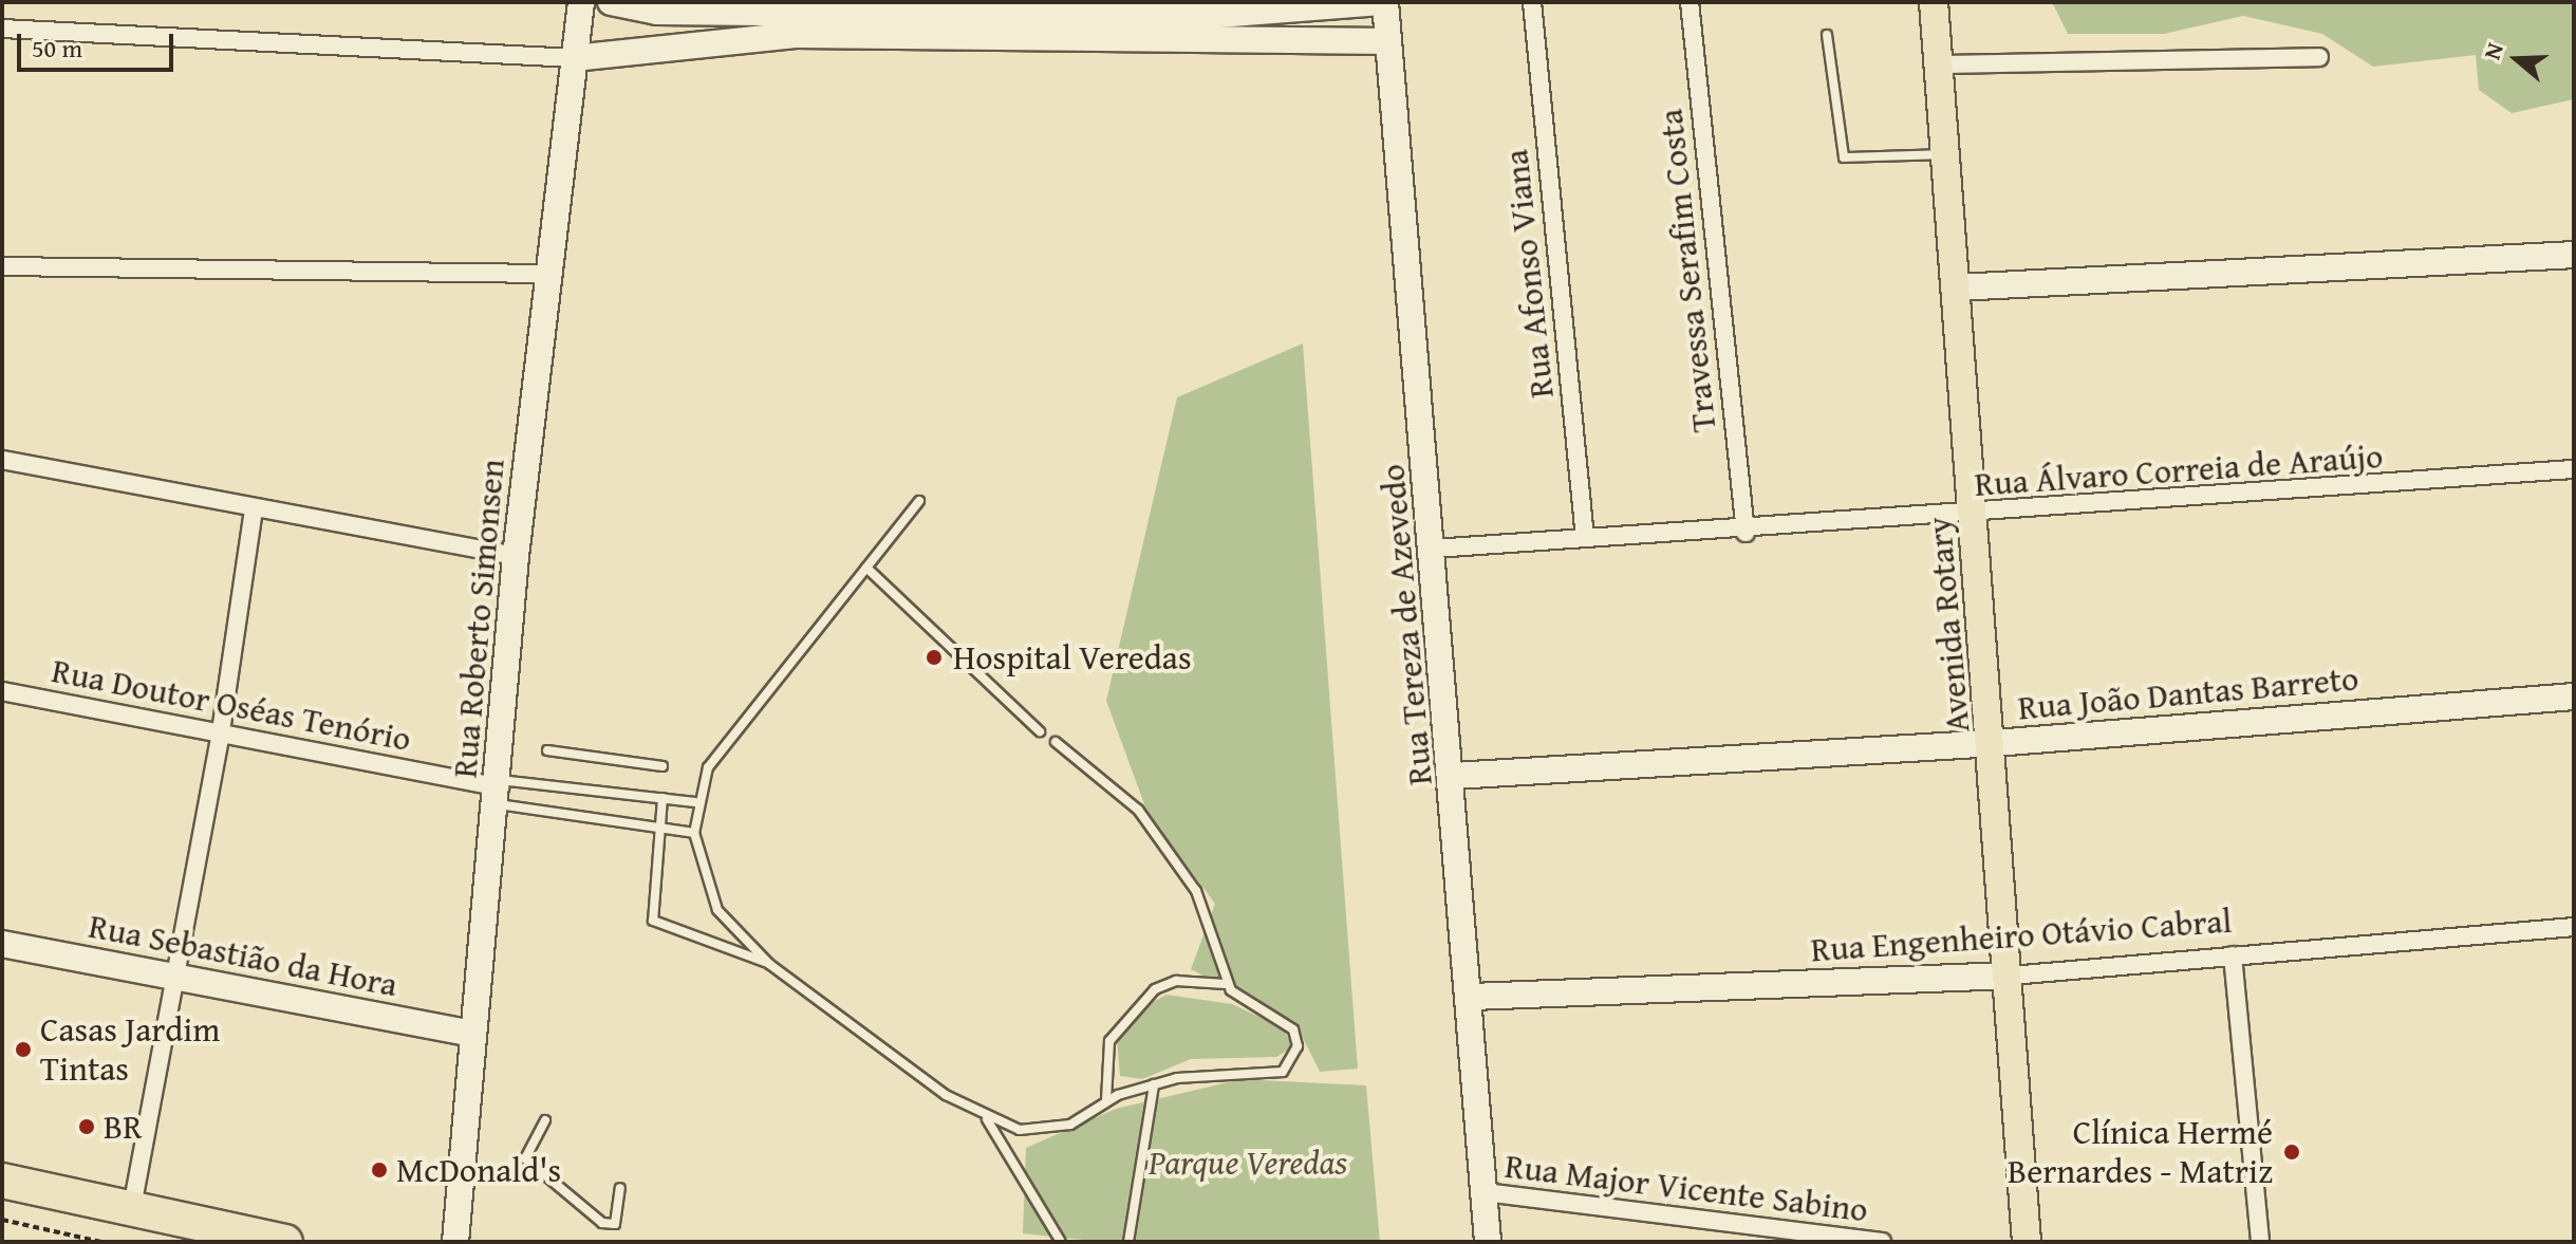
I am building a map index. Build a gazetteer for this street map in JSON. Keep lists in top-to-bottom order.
{
  "streets": {
    "main road": ["Avenida Rotary"],
    "street": [
      "Travessa Serafim Costa",
      "Rua Afonso Viana",
      "Rua Álvaro Correia de Araújo",
      "Rua Roberto Simonsen",
      "Rua Tereza de Azevedo",
      "Rua João Dantas Barreto",
      "Rua Doutor Oséas Tenório",
      "Rua Engenheiro Otávio Cabral",
      "Rua Sebastião da Hora",
      "Rua Major Vicente Sabino"
    ]
  },
  "crossings": [
    ["Travessa Serafim Costa", "Rua Álvaro Correia de Araújo"],
    ["Rua Afonso Viana", "Rua Álvaro Correia de Araújo"],
    ["Rua Álvaro Correia de Araújo", "Rua Tereza de Azevedo"],
    ["Rua Álvaro Correia de Araújo", "Avenida Rotary"],
    ["Rua Roberto Simonsen", "Rua Doutor Oséas Tenório"],
    ["Rua Roberto Simonsen", "Rua Sebastião da Hora"],
    ["Rua Tereza de Azevedo", "Rua João Dantas Barreto"],
    ["Rua Tereza de Azevedo", "Rua Engenheiro Otávio Cabral"],
    ["Rua Tereza de Azevedo", "Rua Major Vicente Sabino"],
    ["Avenida Rotary", "Rua João Dantas Barreto"],
    ["Avenida Rotary", "Rua Engenheiro Otávio Cabral"]
  ],
  "parks": ["Parque Veredas"],
  "places": [
    "Hospital Veredas",
    "Casas Jardim Tintas",
    "BR",
    "Clínica Hermé Bernardes - Matriz",
    "McDonald's"
  ],
  "scale_bar": "50 m",
  "north": "left"
}
